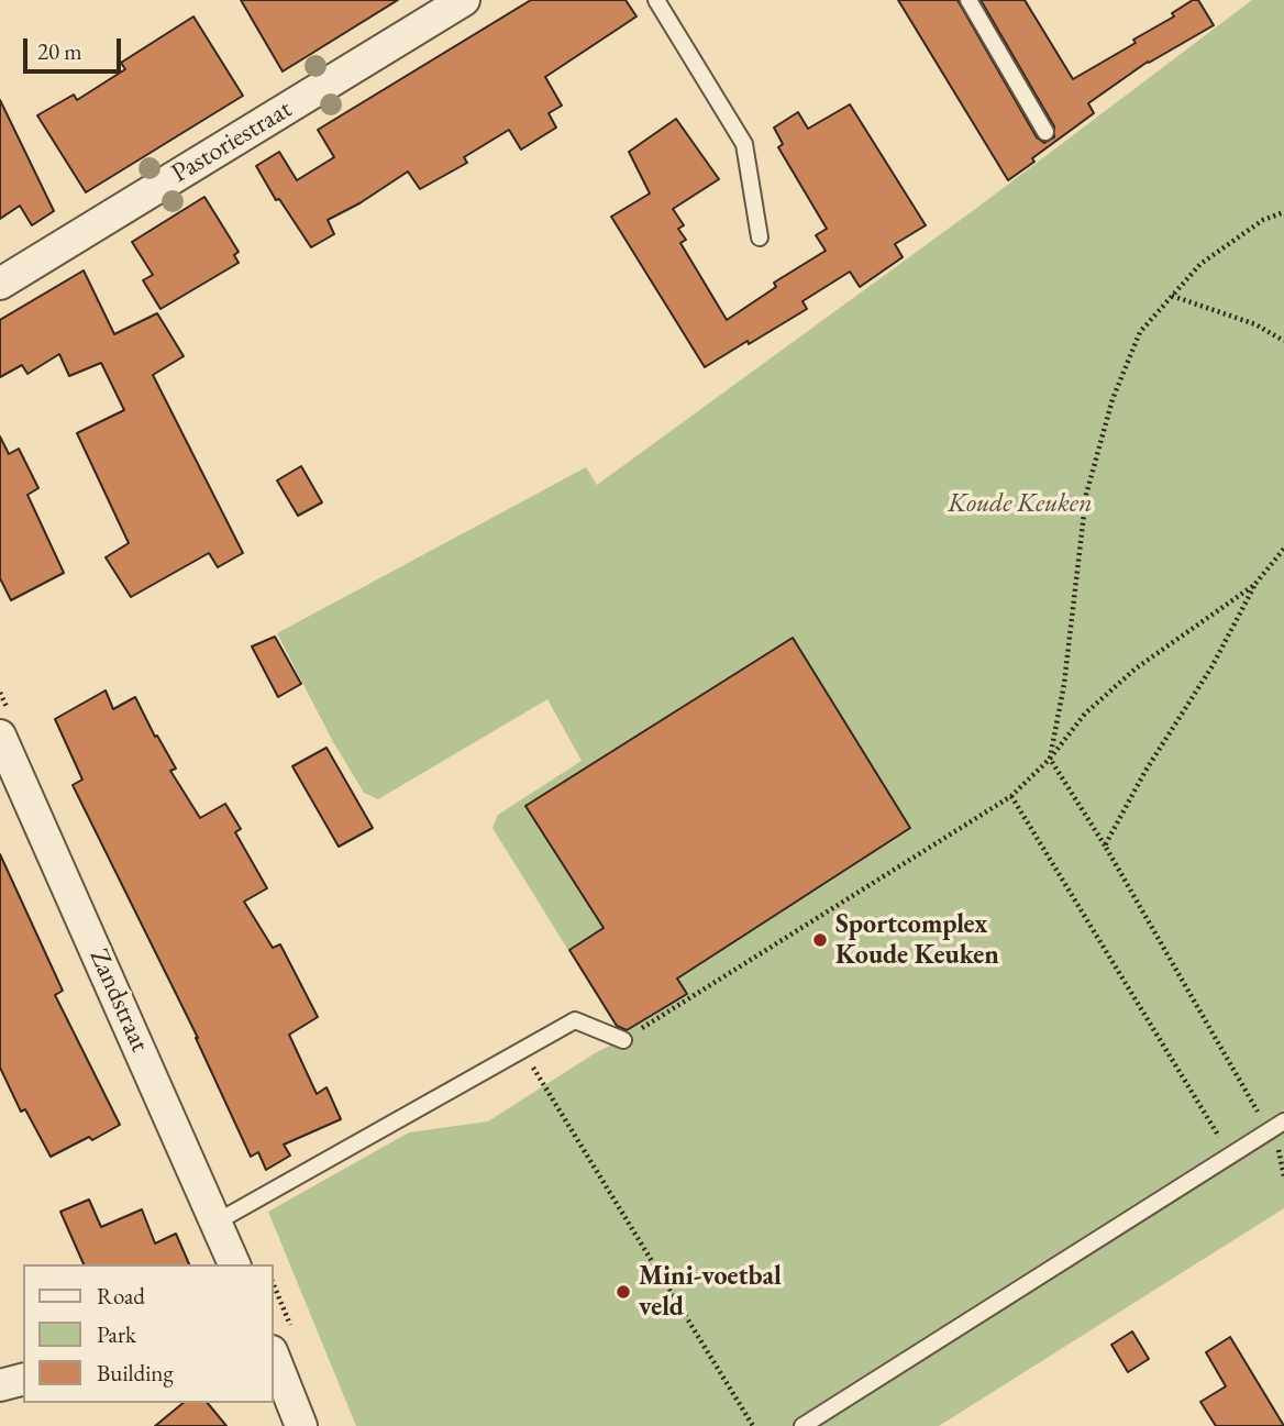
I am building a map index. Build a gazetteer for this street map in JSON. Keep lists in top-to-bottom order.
{
  "streets": {
    "street": ["Pastoriestraat", "Zandstraat"]
  },
  "parks": ["Koude Keuken"],
  "places": ["Sportcomplex Koude Keuken", "Mini-voetbal veld"],
  "legend": ["Road", "Park", "Building"],
  "scale_bar": "20 m"
}
